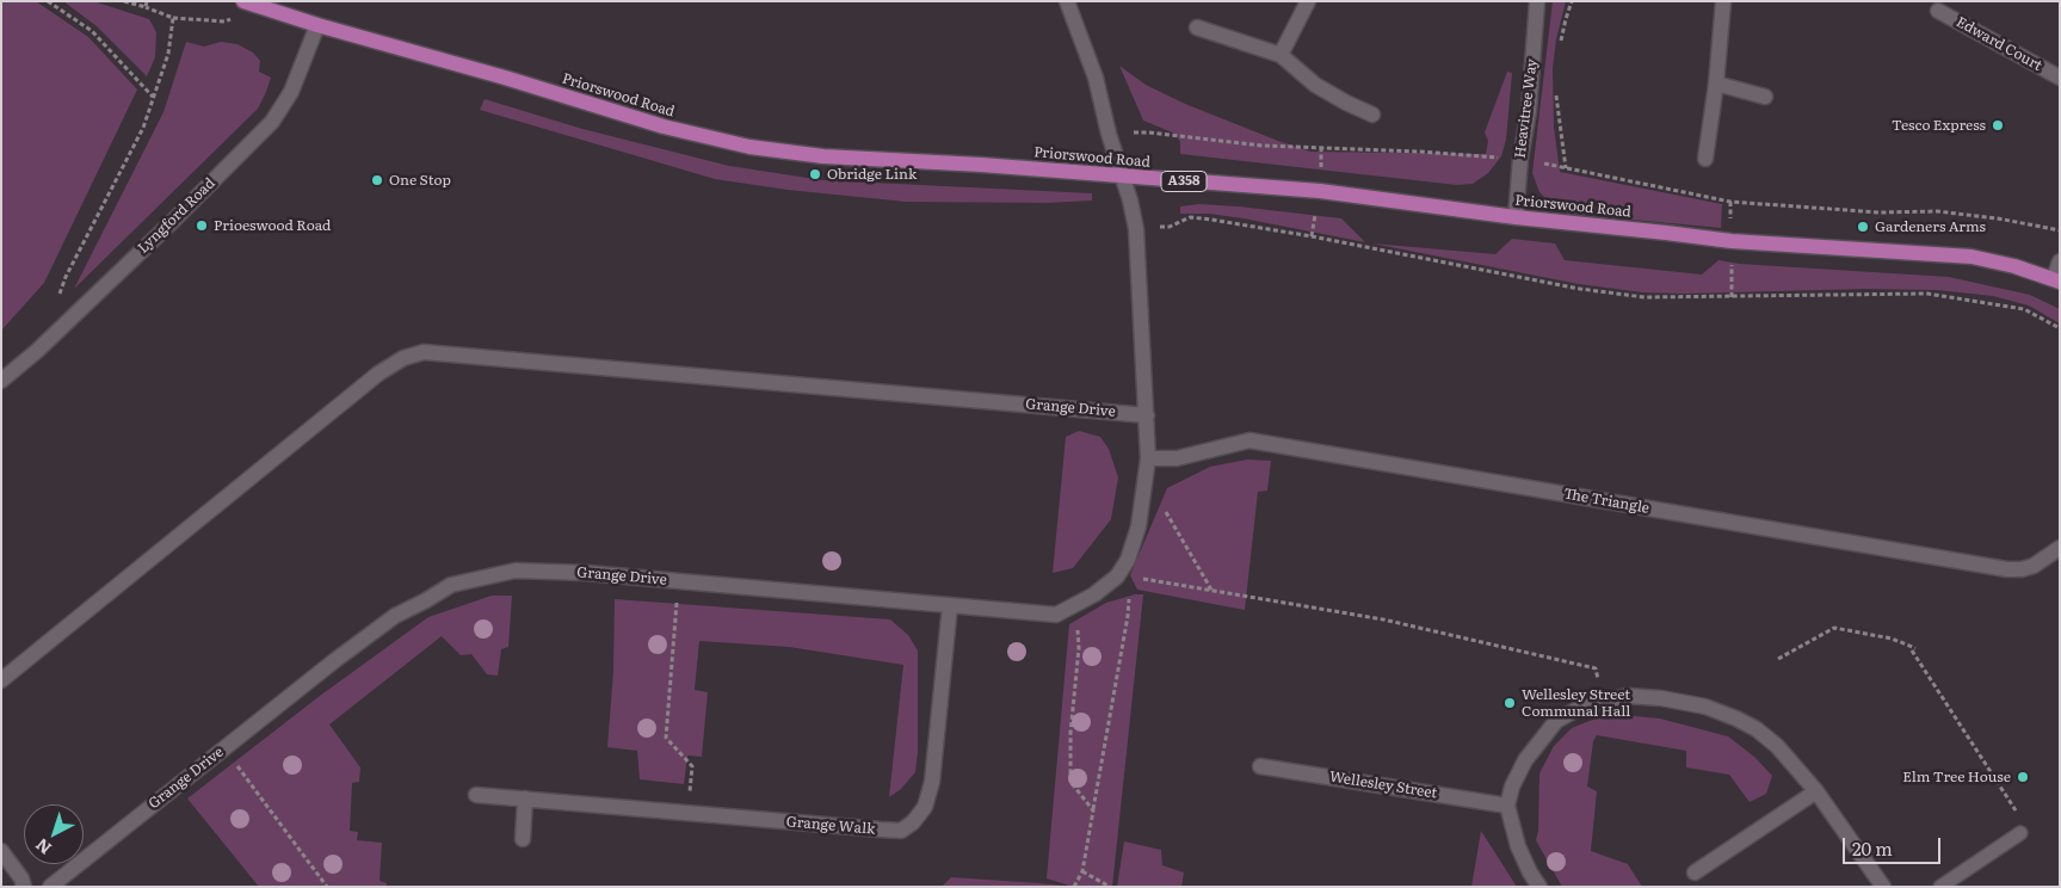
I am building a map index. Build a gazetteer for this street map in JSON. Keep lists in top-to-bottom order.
{
  "streets": {
    "main road": ["Priorswood Road", "A358"],
    "street": [
      "Edward Court",
      "Heavitree Way",
      "Lyngford Road",
      "Grange Drive",
      "The Triangle",
      "Wellesley Street",
      "Grange Walk"
    ]
  },
  "crossings": [
    ["Priorswood Road", "Heavitree Way"],
    ["Priorswood Road", "Lyngford Road"],
    ["Priorswood Road", "Grange Drive"],
    ["Grange Drive", "The Triangle"],
    ["Grange Drive", "Grange Walk"]
  ],
  "places": [
    "Tesco Express",
    "Obridge Link",
    "One Stop",
    "Prioeswood Road",
    "Gardeners Arms",
    "Wellesley Street Communal Hall",
    "Elm Tree House"
  ],
  "scale_bar": "20 m",
  "north": "bottom left"
}
